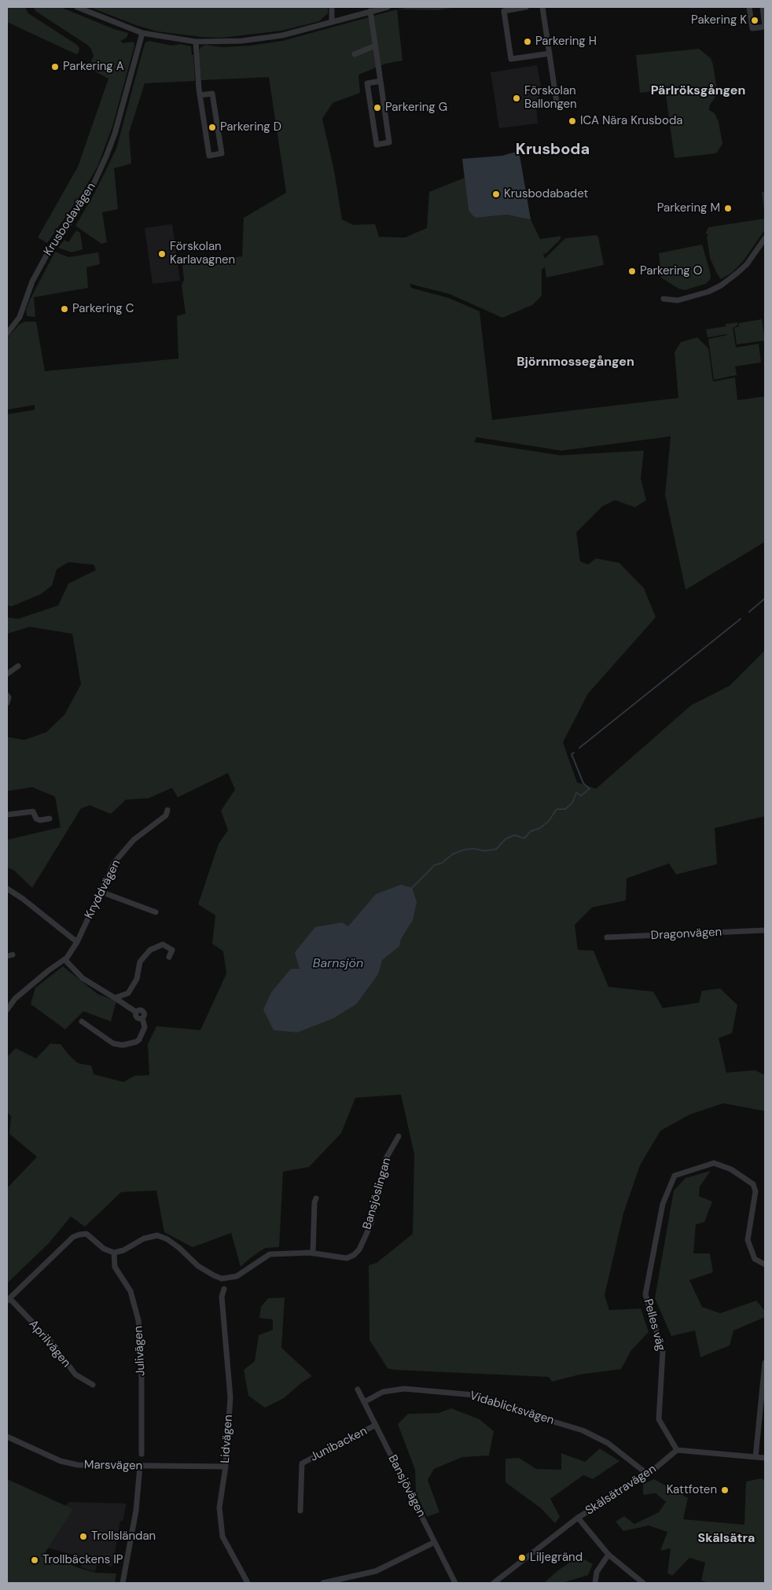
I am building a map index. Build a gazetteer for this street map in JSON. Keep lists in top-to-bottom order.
{
  "streets": {
    "street": [
      "Krusbodavägen",
      "Kryddvägen",
      "Dragonvägen",
      "Bansjöslingan",
      "Pelles väg",
      "Aprilvägen",
      "Julivägen",
      "Vidablicksvägen",
      "Lidvägen",
      "Junibacken",
      "Marsvägen",
      "Bansjövägen",
      "Skälsätravägen"
    ]
  },
  "crossings": [
    ["Bansjöslingan", "Julivägen"],
    ["Pelles väg", "Skälsätravägen"],
    ["Vidablicksvägen", "Bansjövägen"],
    ["Vidablicksvägen", "Skälsätravägen"],
    ["Lidvägen", "Marsvägen"],
    ["Junibacken", "Bansjövägen"]
  ],
  "districts": [
    "Pärlröksgången",
    "Krusboda",
    "Björnmossegången",
    "Skälsätra"
  ],
  "water": ["Barnsjön"],
  "places": [
    "Pakering K",
    "Parkering H",
    "Parkering A",
    "Förskolan Ballongen",
    "Parkering G",
    "ICA Nära Krusboda",
    "Parkering D",
    "Krusbodabadet",
    "Parkering M",
    "Förskolan Karlavagnen",
    "Parkering O",
    "Parkering C",
    "Kattfoten",
    "Trollsländan",
    "Liljegränd",
    "Trollbäckens IP"
  ]
}
